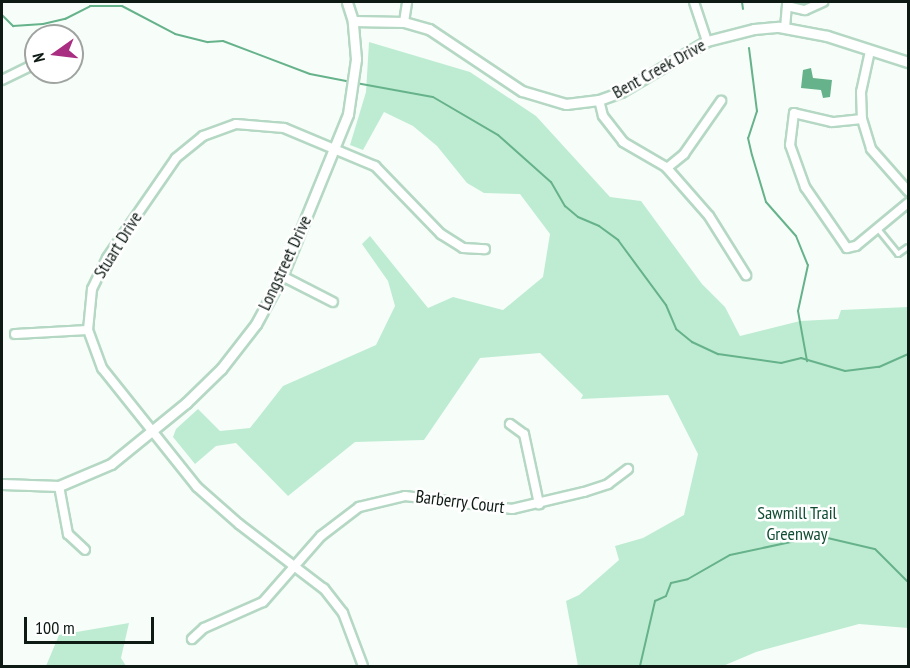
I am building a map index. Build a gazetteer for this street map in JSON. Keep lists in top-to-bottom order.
{
  "streets": {
    "street": [
      "Bent Creek Drive",
      "Stuart Drive",
      "Longstreet Drive",
      "Barberry Court"
    ]
  },
  "crossings": [
    ["Bent Creek Drive", "Longstreet Drive"],
    ["Stuart Drive", "Longstreet Drive"],
    ["Stuart Drive", "Barberry Court"]
  ],
  "parks": ["Sawmill Trail Greenway"],
  "scale_bar": "100 m",
  "north": "left"
}
